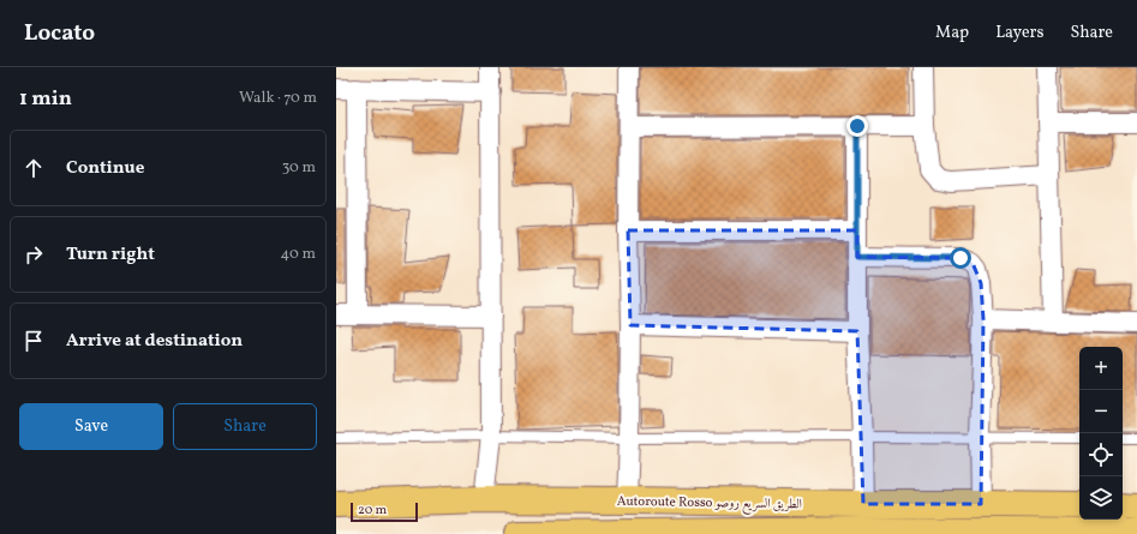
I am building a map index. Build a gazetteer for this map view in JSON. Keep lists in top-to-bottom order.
{
  "streets": {
    "highway": ["Autoroute Rosso الطريق السريع روصو"]
  },
  "scale_bar": "20 m",
  "page": {
    "header": "Locato",
    "nav": ["Map", "Layers", "Share"],
    "heading": ["1 min", "Walk · 70 m"],
    "list": [
      ["Continue", "30 m"],
      ["Turn right", "40 m"],
      "Arrive at destination"
    ],
    "map_buttons": ["+", "−"],
    "buttons": ["Save", "Share"],
    "scale": "20 m"
  }
}
